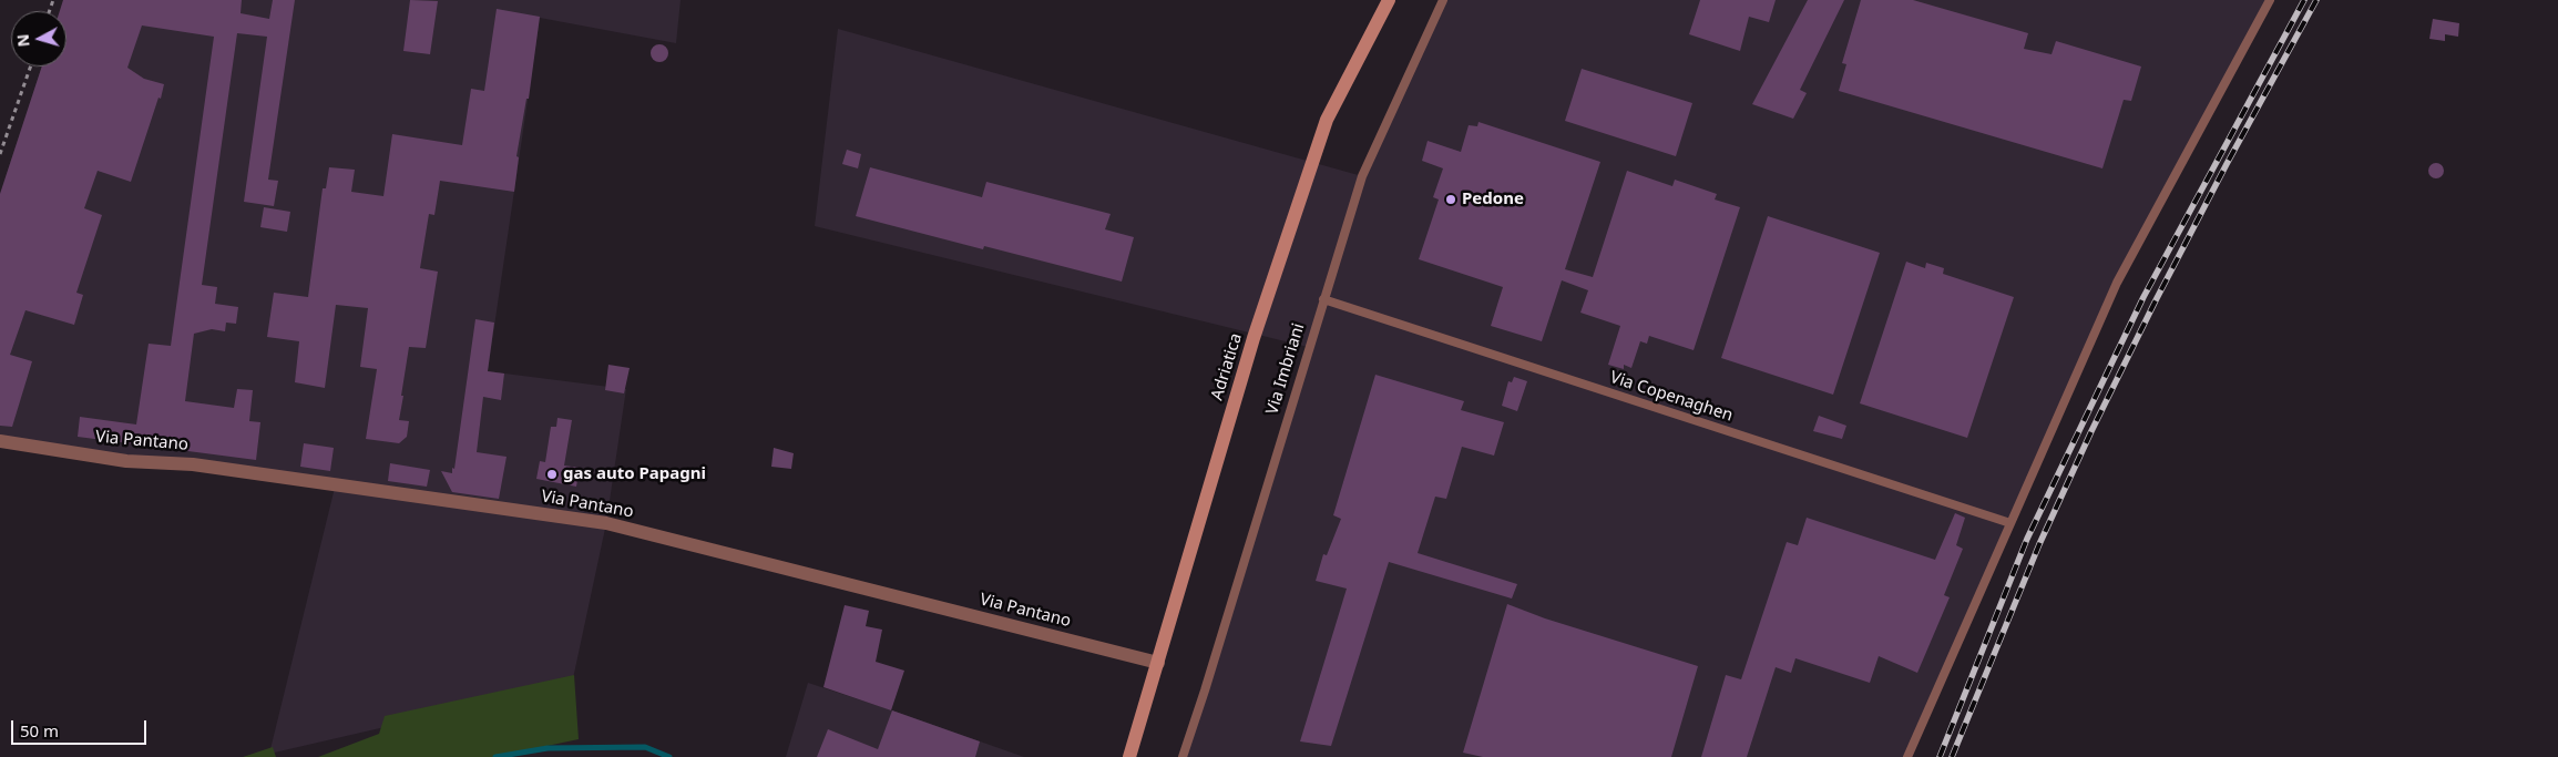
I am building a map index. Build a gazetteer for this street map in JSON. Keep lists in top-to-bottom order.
{
  "streets": {
    "main road": ["Adriatica"],
    "street": ["Via Pantano"],
    "lane": ["Via Imbriani", "Via Copenaghen"]
  },
  "crossings": [
    ["Adriatica", "Via Pantano"],
    ["Via Imbriani", "Via Copenaghen"]
  ],
  "places": ["Pedone", "gas auto Papagni"],
  "scale_bar": "50 m",
  "north": "left"
}
